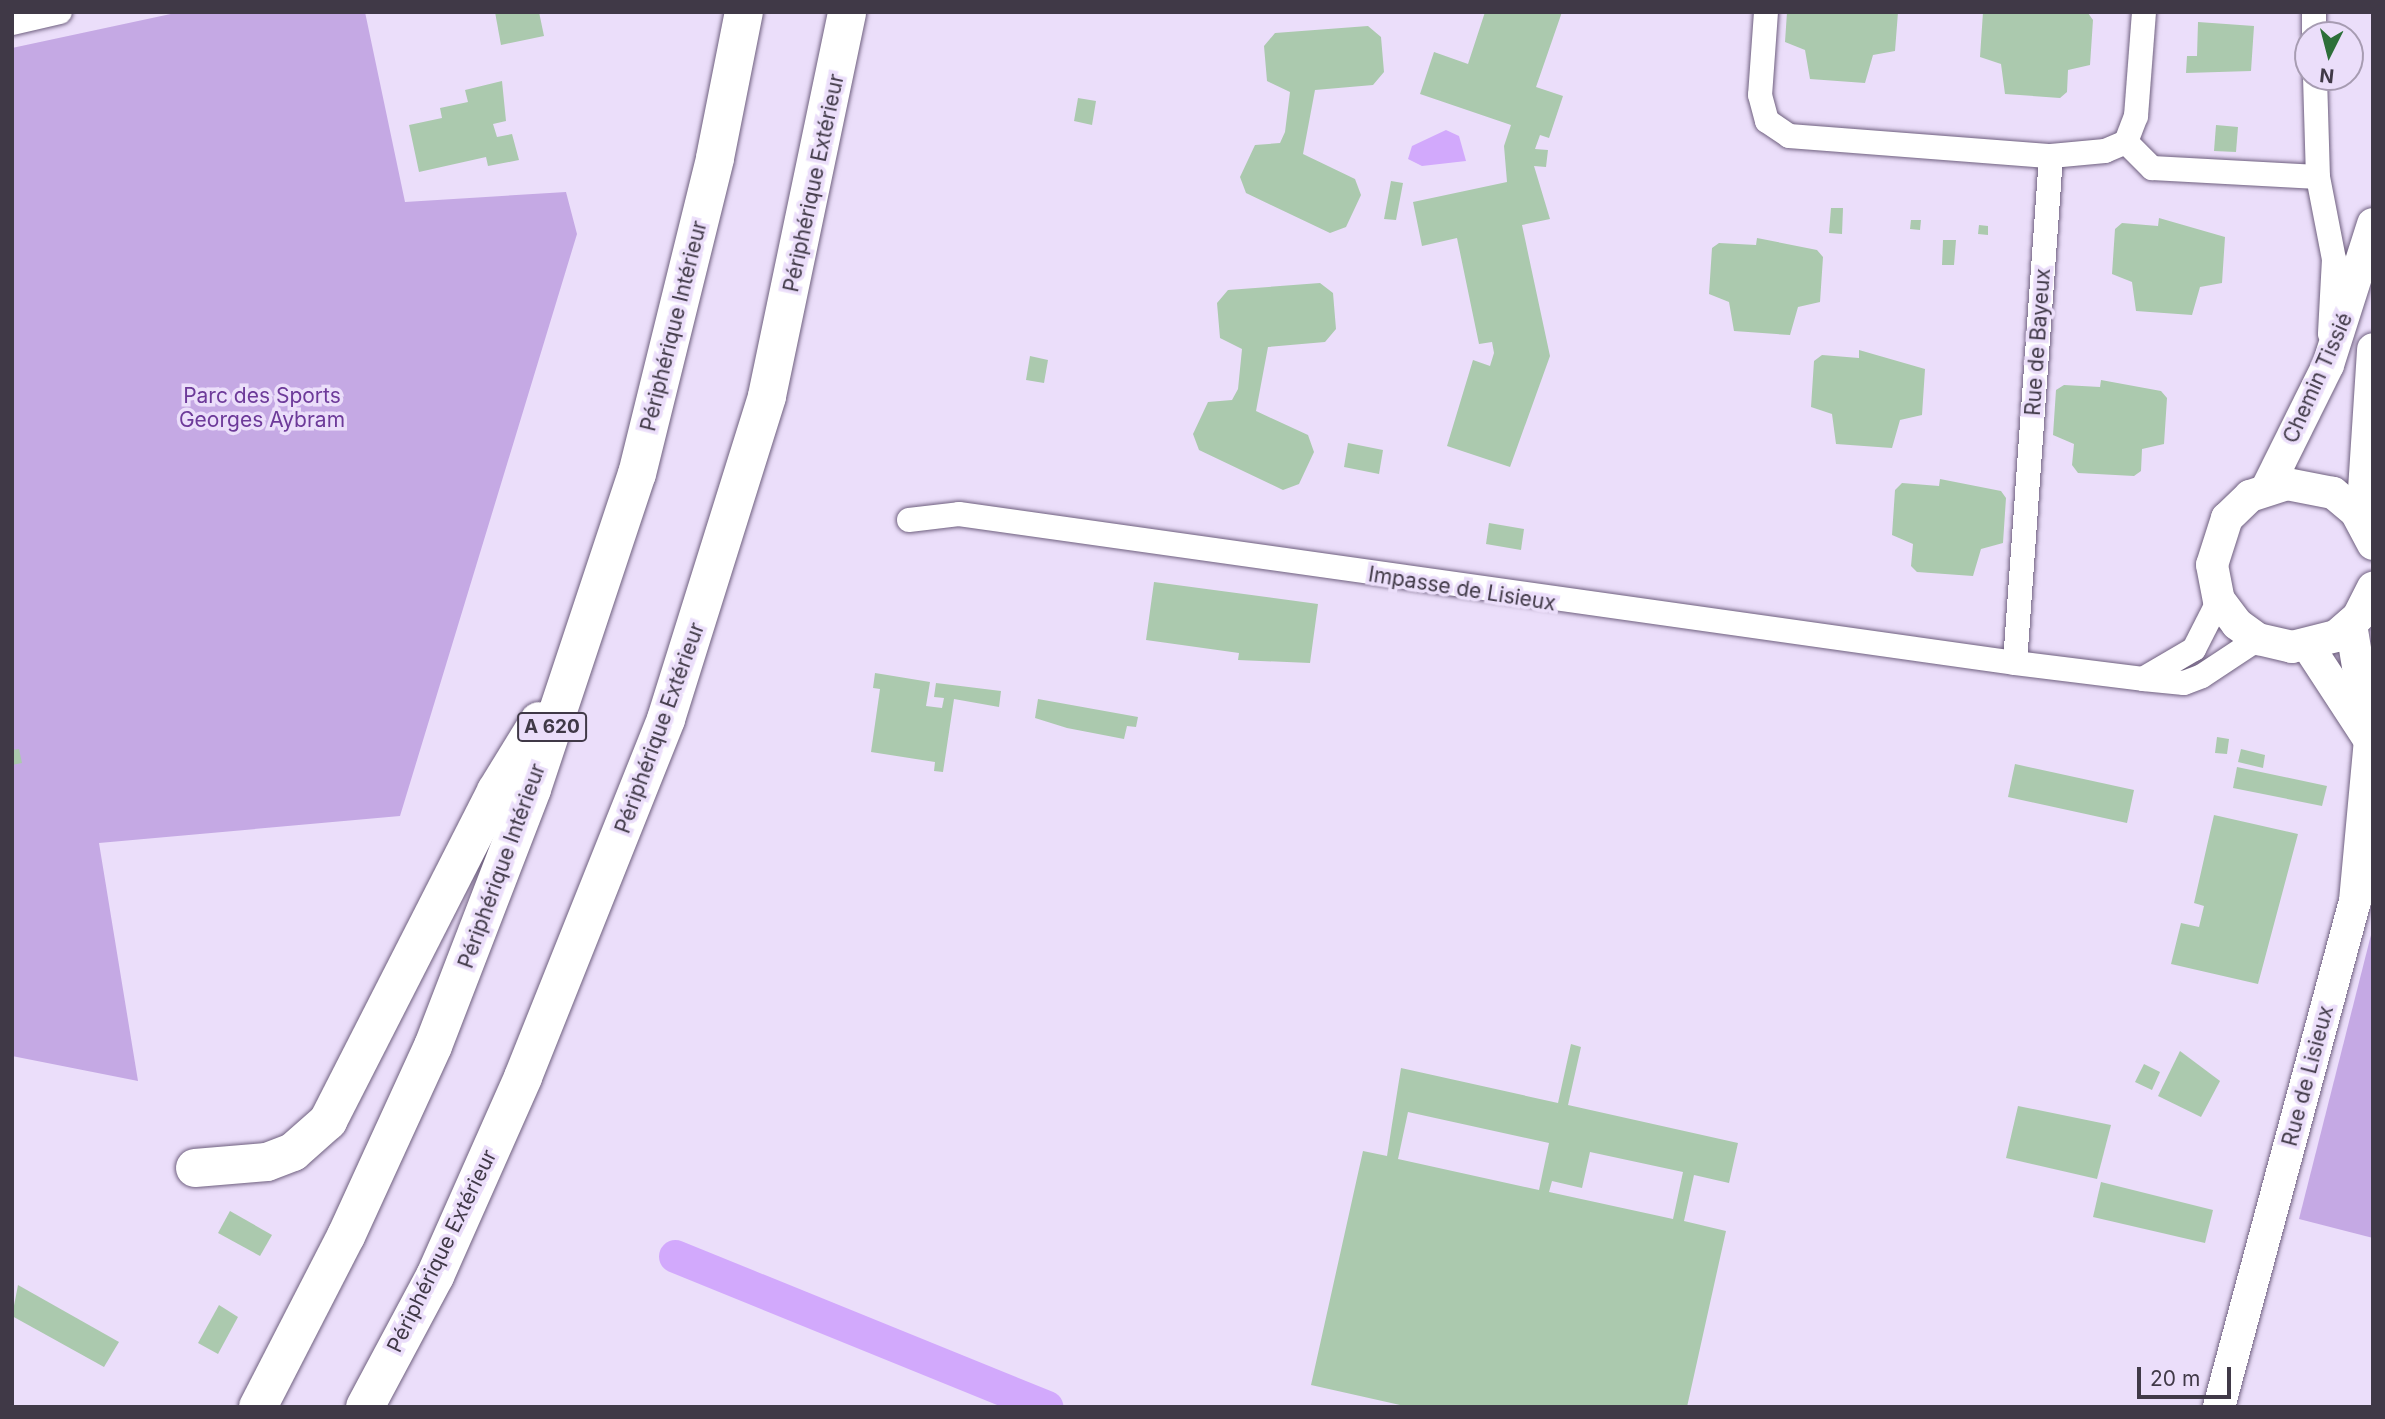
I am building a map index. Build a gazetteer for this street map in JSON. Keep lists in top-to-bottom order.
{
  "streets": {
    "highway": ["Périphérique Extérieur", "Périphérique Intérieur", "A 620"],
    "street": [
      "Rue de Bayeux",
      "Chemin Tissié",
      "Impasse de Lisieux",
      "Rue de Lisieux"
    ]
  },
  "crossings": [
    ["Rue de Bayeux", "Impasse de Lisieux"]
  ],
  "parks": ["Parc des Sports Georges Aybram"],
  "scale_bar": "20 m",
  "north": "bottom"
}
